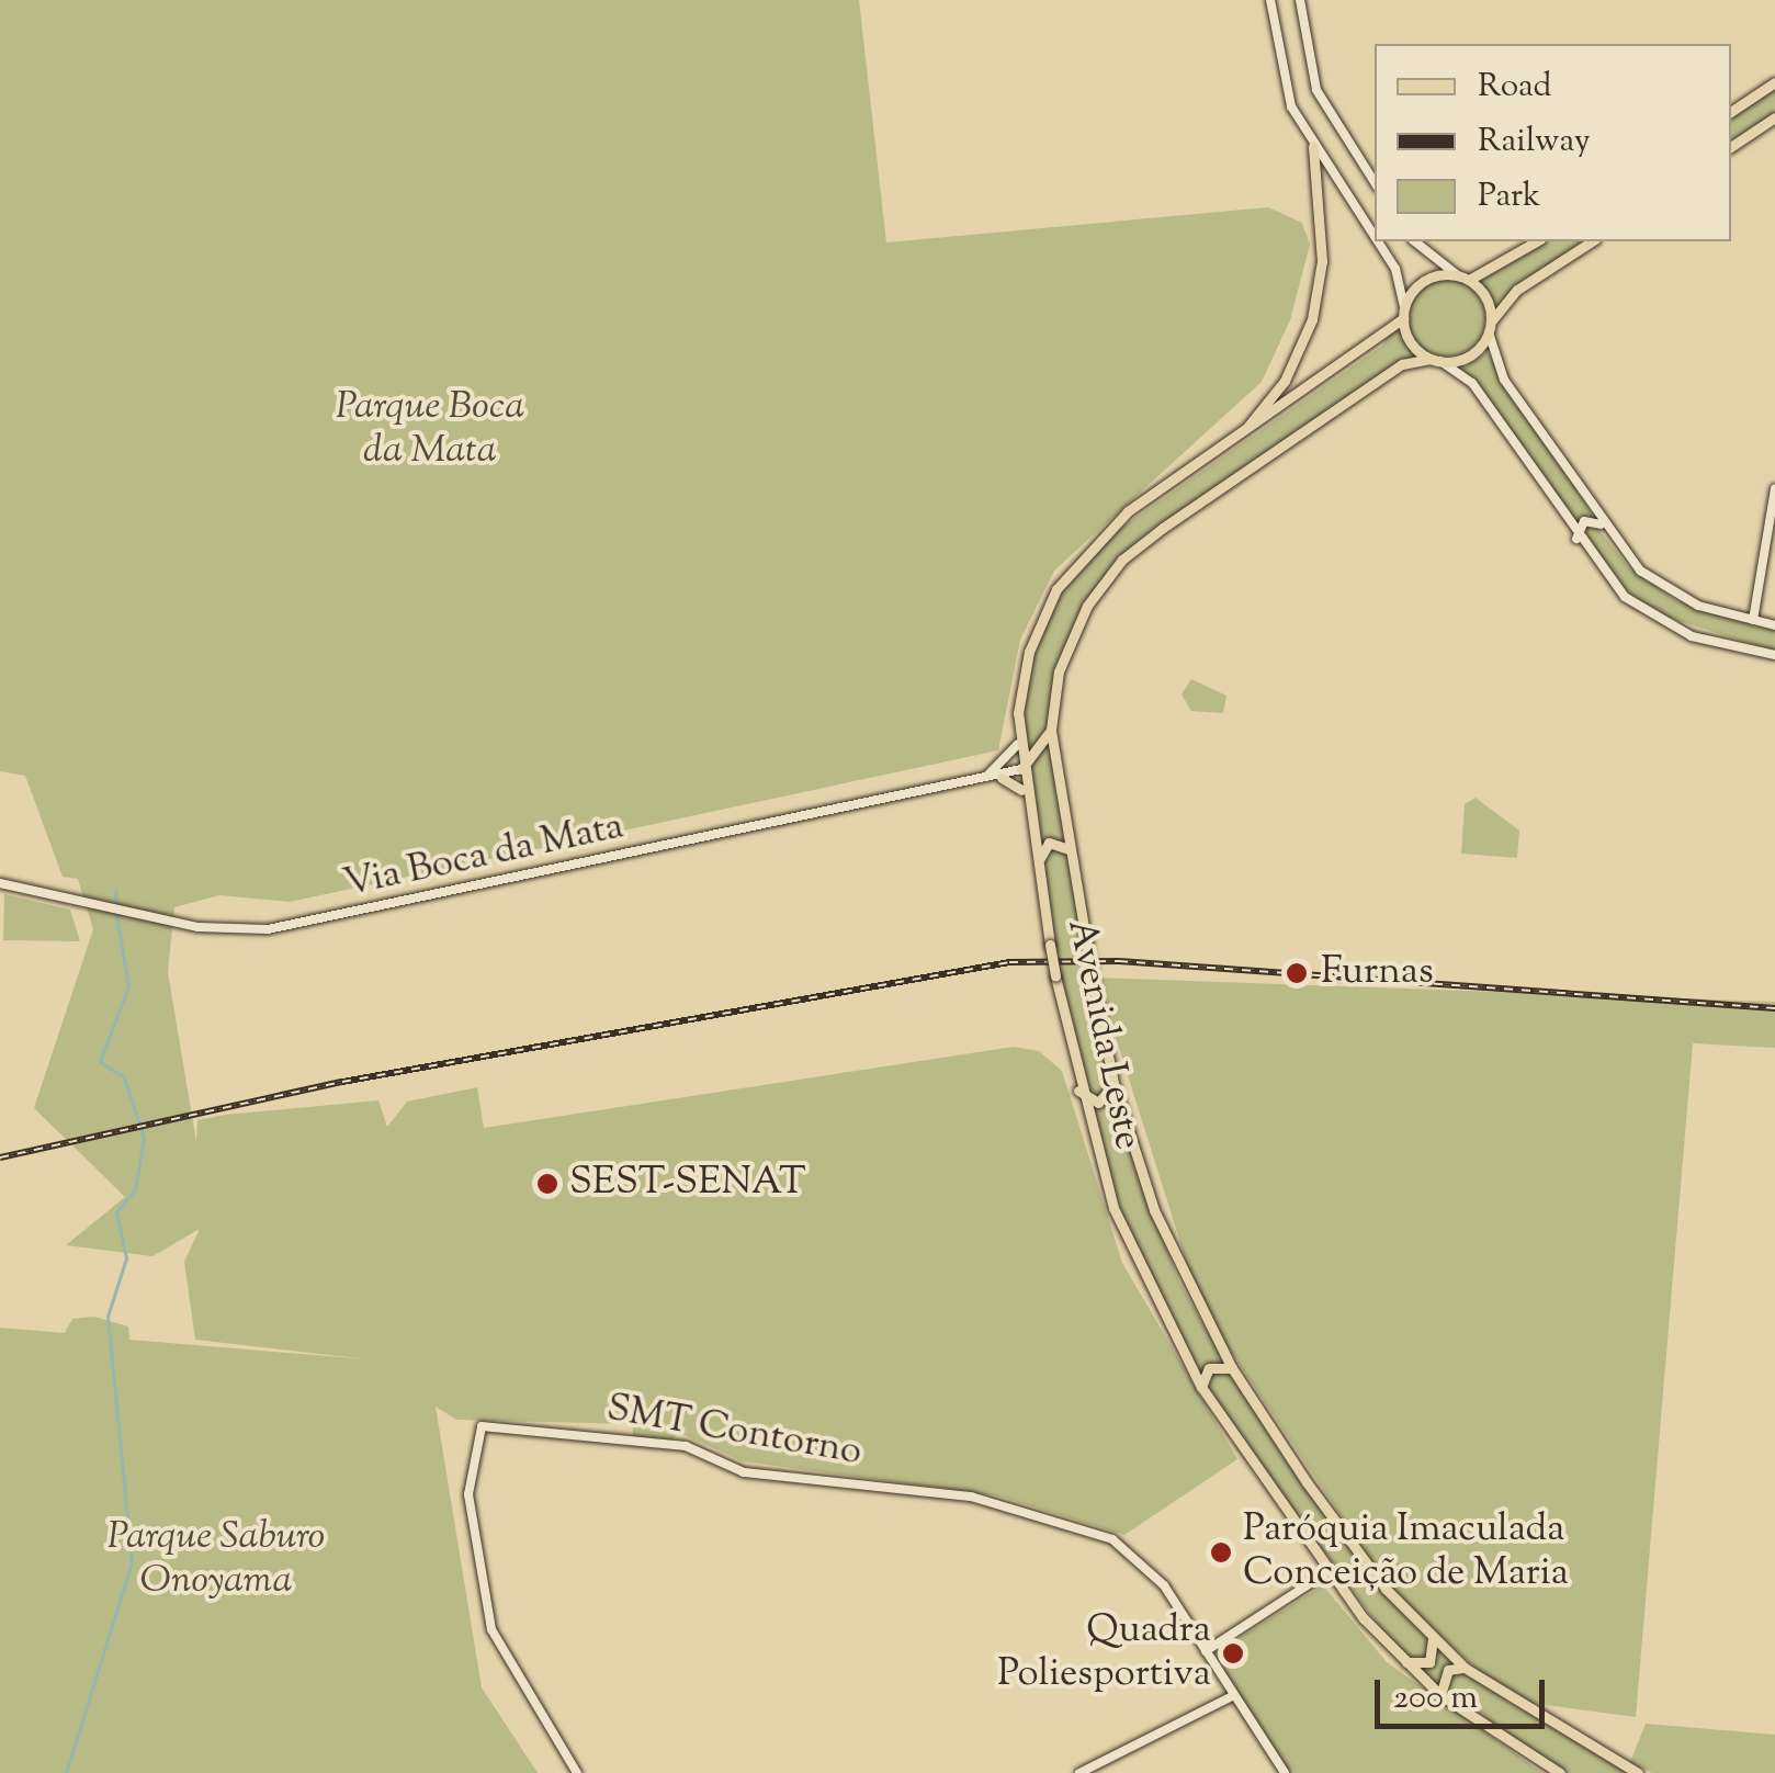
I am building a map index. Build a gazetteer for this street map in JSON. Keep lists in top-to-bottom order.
{
  "streets": {
    "main road": ["Avenida Leste"],
    "street": ["Via Boca da Mata", "SMT Contorno"]
  },
  "crossings": [
    ["Via Boca da Mata", "Avenida Leste"]
  ],
  "parks": ["Parque Boca da Mata", "Parque Saburo Onoyama"],
  "places": [
    "Furnas",
    "SEST-SENAT",
    "Paróquia Imaculada Conceição de Maria",
    "Quadra Poliesportiva"
  ],
  "legend": ["Road", "Railway", "Park"],
  "scale_bar": "200 m"
}
